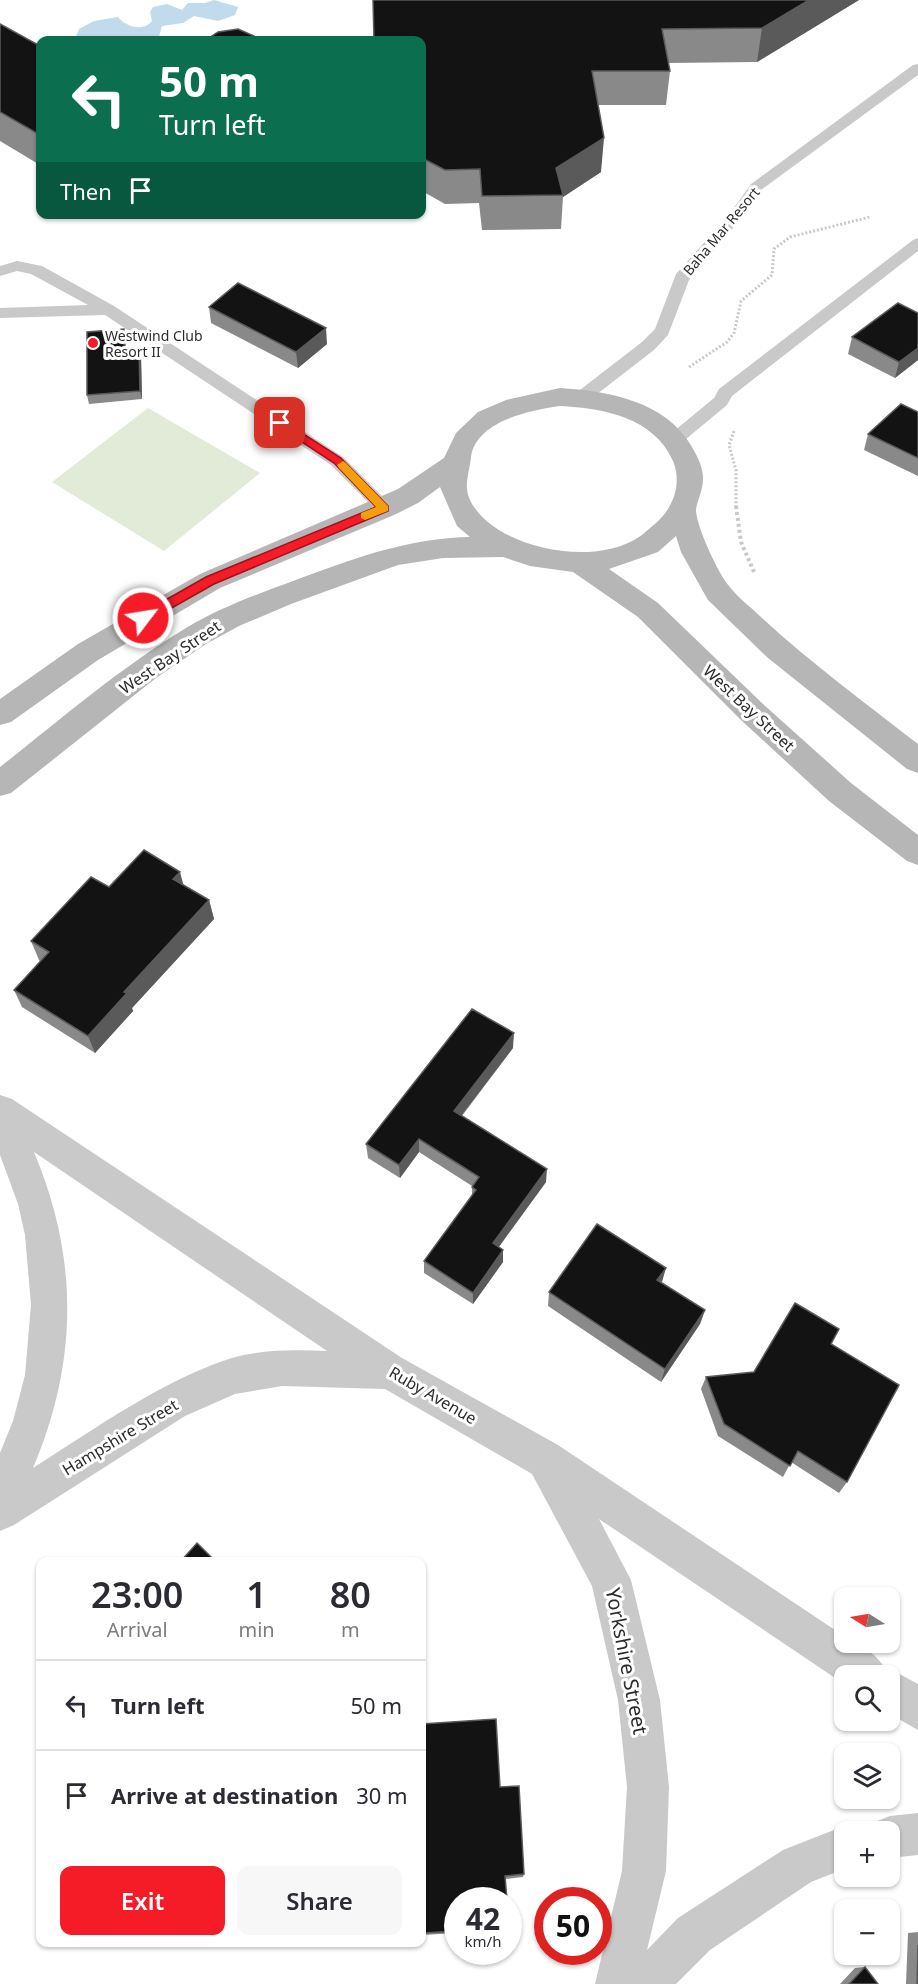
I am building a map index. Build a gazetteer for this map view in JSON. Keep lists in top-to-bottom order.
{
  "streets": {
    "main road": ["West Bay Street"],
    "street": ["Ruby Avenue", "Hampshire Street", "Yorkshire Street"],
    "lane": ["Baha Mar Resort"]
  },
  "crossings": [
    ["Baha Mar Resort", "West Bay Street"],
    ["Ruby Avenue", "Hampshire Street"],
    ["Ruby Avenue", "Yorkshire Street"]
  ],
  "places": ["Westwind Club Resort II"],
  "north": "left",
  "page": {
    "turn": ["50 m", "Turn left"],
    "then": "Then",
    "eta": [
      "23:00",
      "Arrival",
      "1",
      "min",
      "80",
      "m"
    ],
    "map_buttons": ["+", "−"],
    "list": [
      {
        "name": "Turn left",
        "value": "50 m"
      },
      {
        "name": "Arrive at destination",
        "value": "30 m"
      }
    ],
    "buttons": ["Exit", "Share"],
    "speed": "42 km/h",
    "limit": "50"
  }
}
